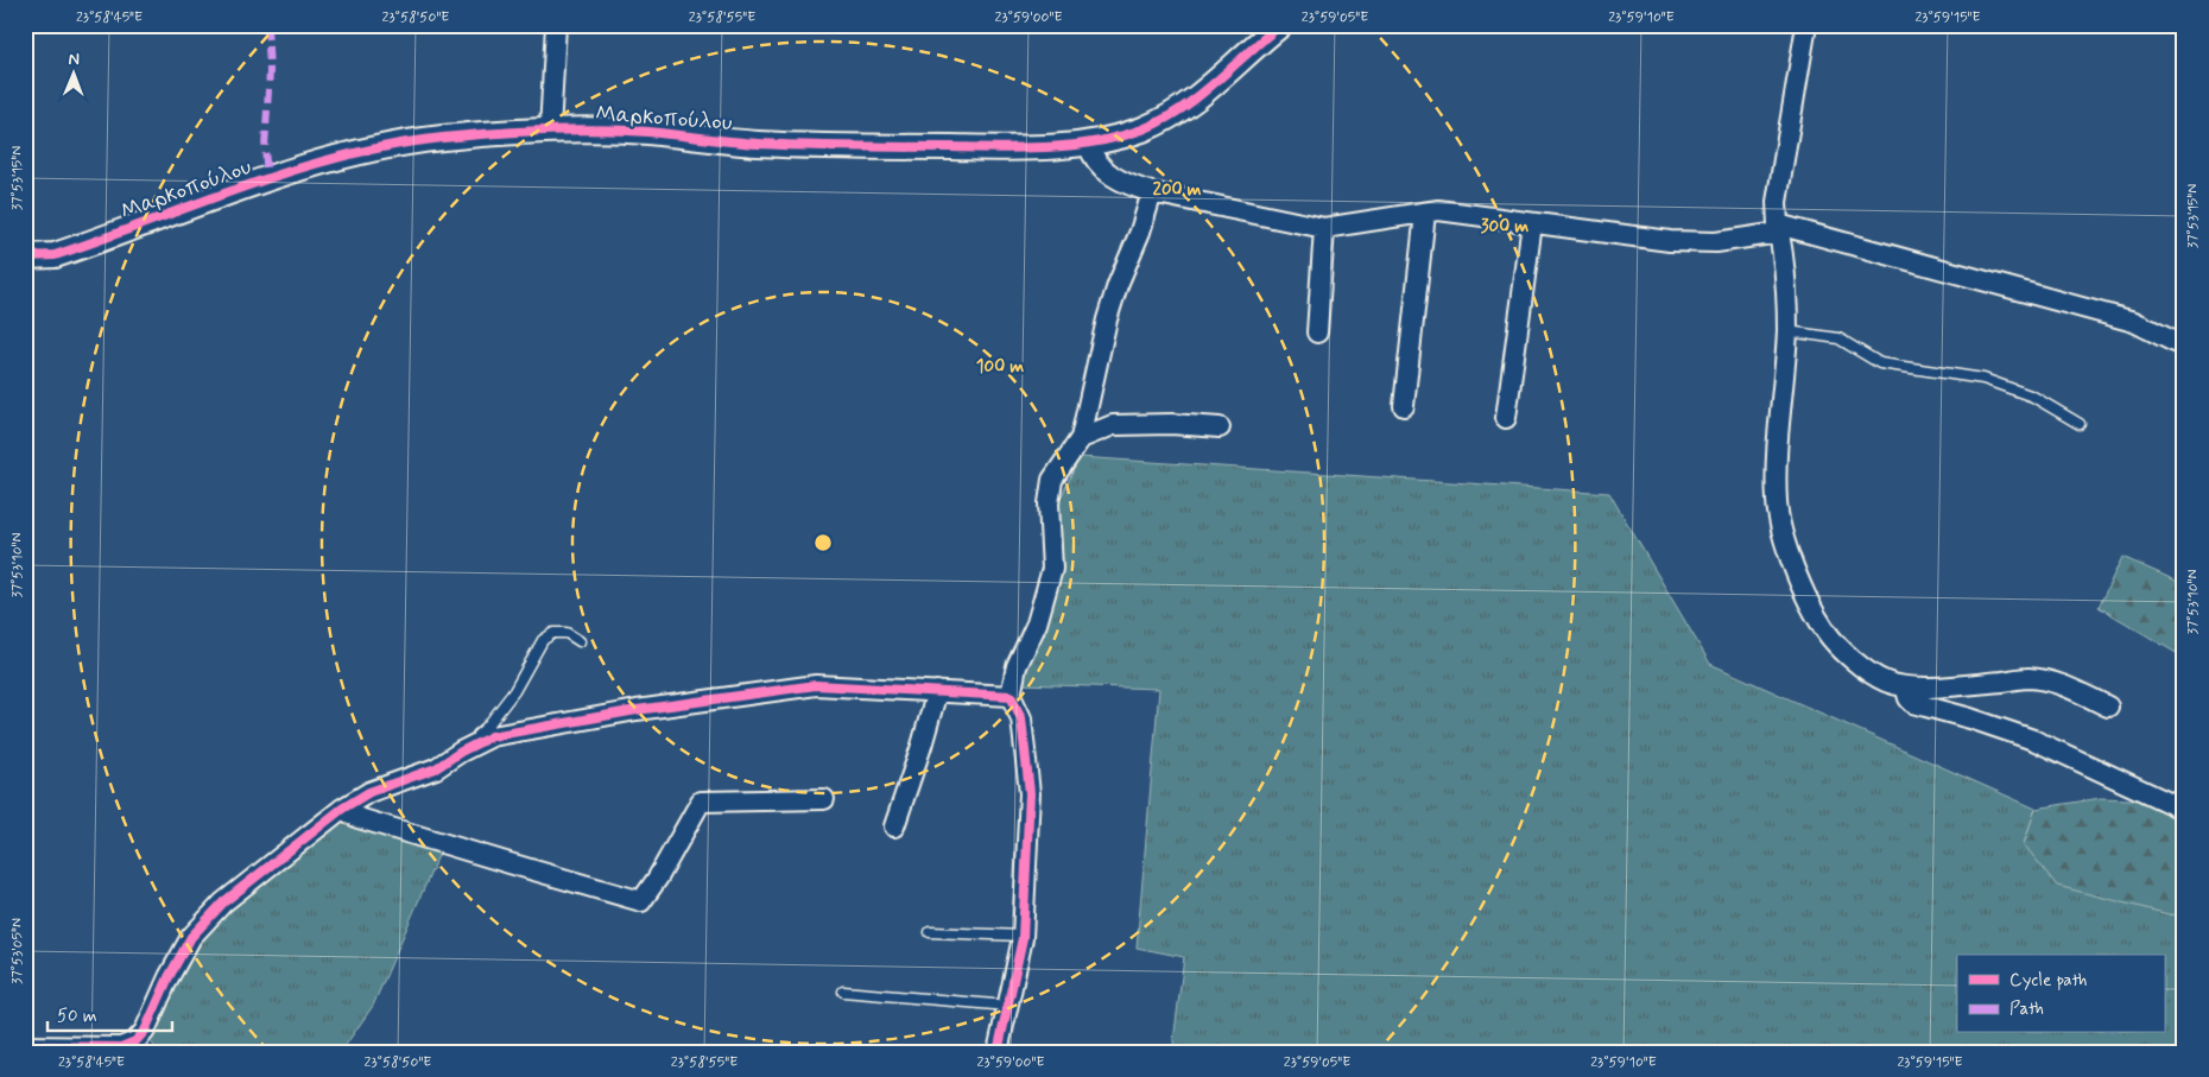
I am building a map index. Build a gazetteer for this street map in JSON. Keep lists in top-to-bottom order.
{
  "streets": {
    "street": ["Μαρκοπούλου"]
  },
  "legend": ["Cycle path", "Path"],
  "scale_bar": "50 m",
  "north": "top",
  "coordinates": [
    "23°58'45\"E",
    "23°58'50\"E",
    "23°58'55\"E",
    "23°59'00\"E",
    "23°59'05\"E",
    "23°59'10\"E",
    "23°59'15\"E",
    "37°53'15\"N",
    "37°53'10\"N",
    "37°53'05\"N"
  ],
  "rings": ["200 m", "300 m", "100 m"]
}
